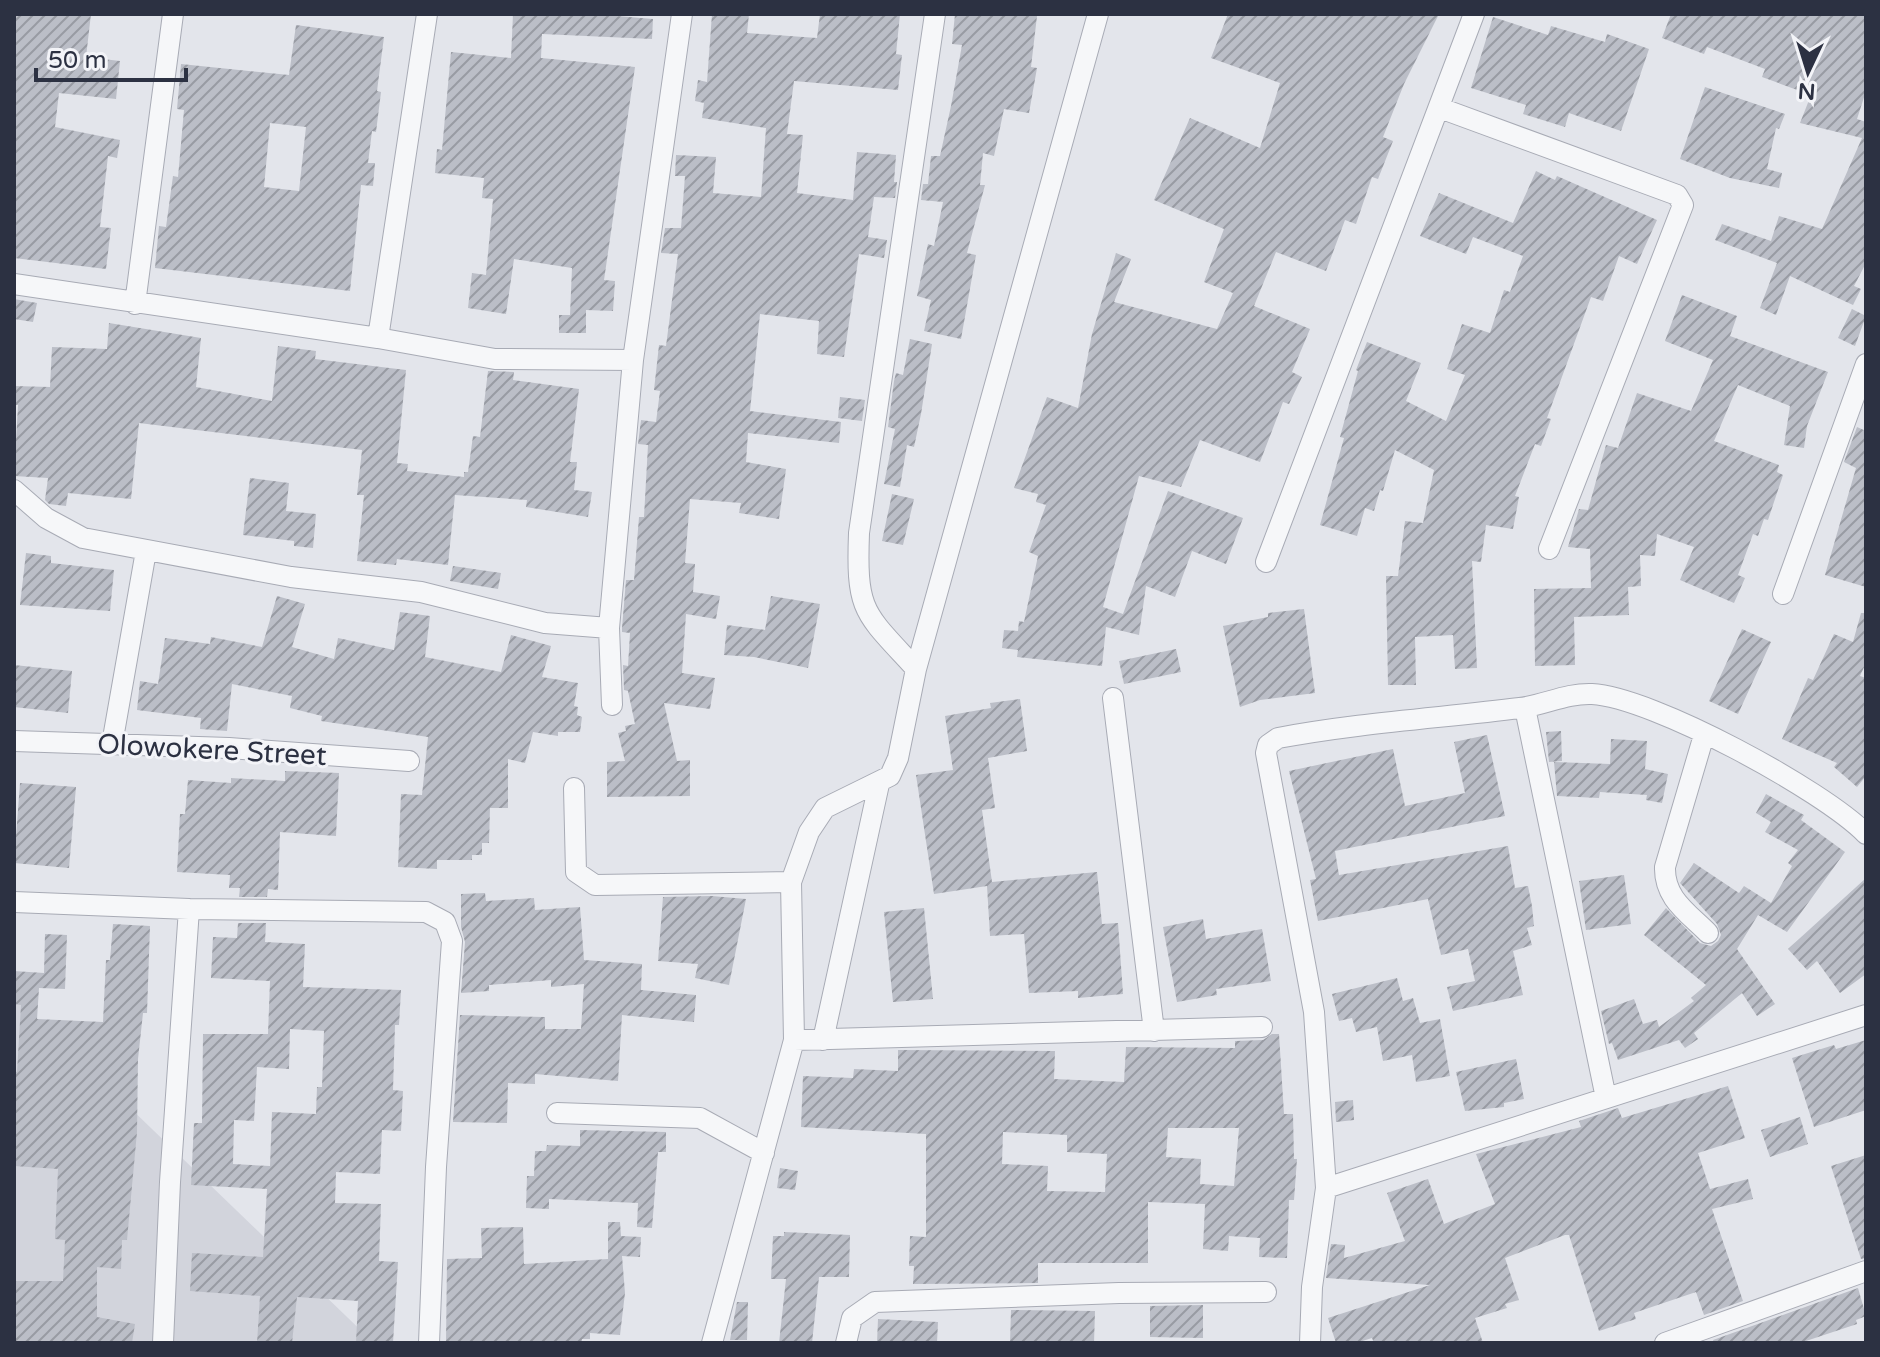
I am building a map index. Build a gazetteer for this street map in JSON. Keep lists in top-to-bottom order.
{
  "streets": {
    "street": ["Olowokere Street"]
  },
  "scale_bar": "50 m",
  "north": "bottom"
}
